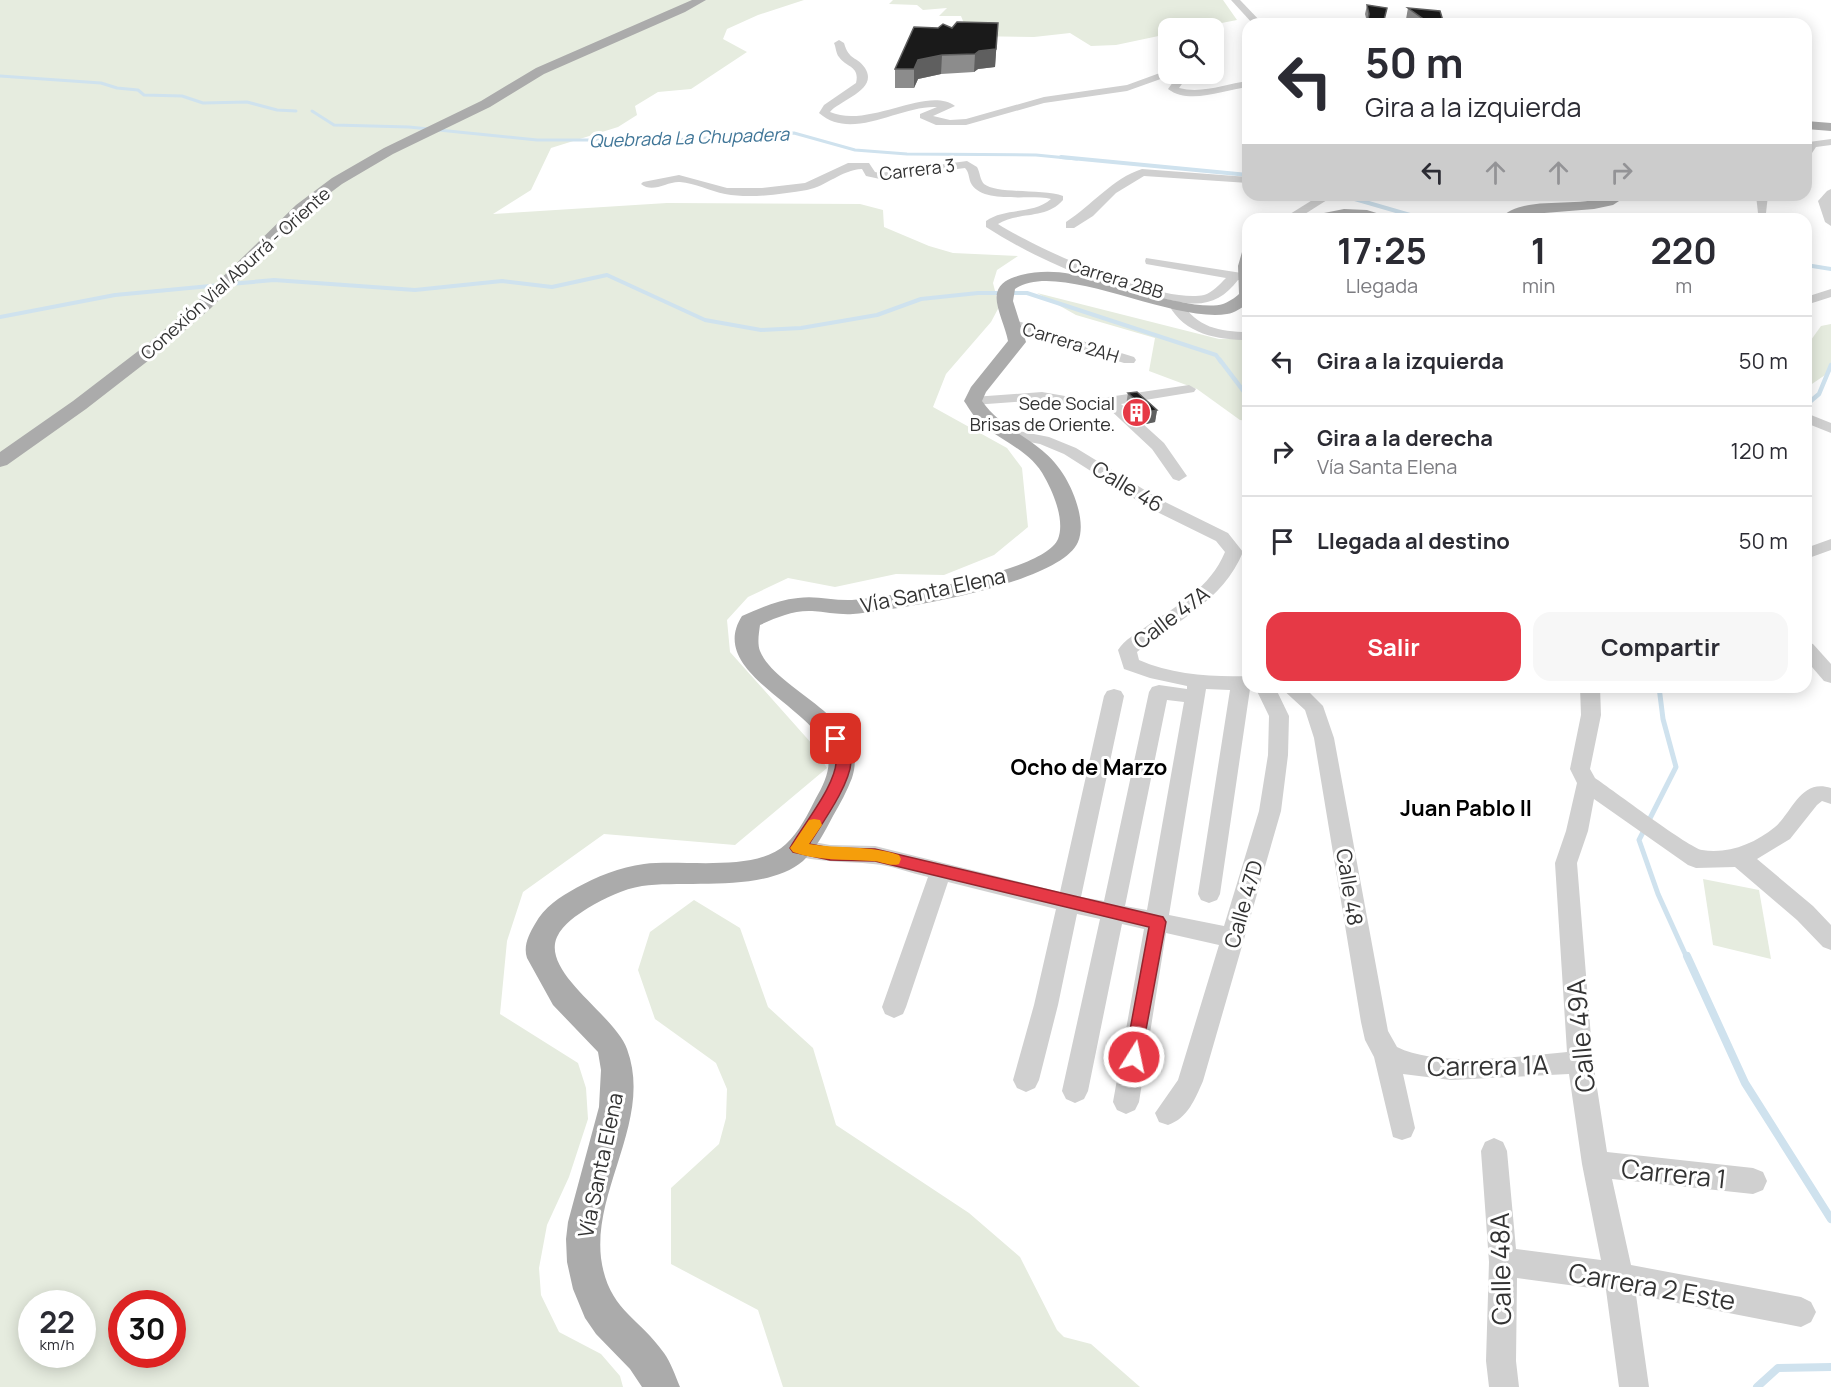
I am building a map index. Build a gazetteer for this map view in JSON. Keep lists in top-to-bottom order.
{
  "streets": {
    "main road": ["Conexión Vial Aburrá - Oriente", "Vía Santa Elena"],
    "street": [
      "Carrera 3",
      "Carrera 2BB",
      "Carrera 2AH",
      "Calle 46",
      "Calle 47A",
      "Calle 48",
      "Calle 47D",
      "Calle 49A",
      "Carrera 1A",
      "Carrera 1",
      "Calle 48A",
      "Carrera 2 Este"
    ]
  },
  "crossings": [
    ["Carrera 3", "Carrera 2BB"],
    ["Calle 46", "Vía Santa Elena"],
    ["Calle 46", "Calle 47A"],
    ["Calle 48", "Carrera 1A"],
    ["Calle 49A", "Carrera 1A"],
    ["Calle 49A", "Carrera 1"],
    ["Calle 49A", "Carrera 2 Este"],
    ["Calle 48A", "Carrera 2 Este"]
  ],
  "districts": ["Ocho de Marzo", "Juan Pablo II"],
  "water": ["Quebrada La Chupadera"],
  "places": {
    "building": ["Sede Social Brisas de Oriente."]
  },
  "page": {
    "turn": ["50 m", "Gira a la izquierda"],
    "eta": [
      "17:25",
      "Llegada",
      "1",
      "min",
      "220",
      "m"
    ],
    "list": [
      {
        "name": "Gira a la izquierda",
        "value": "50 m"
      },
      {
        "name": "Gira a la derecha",
        "note": "Vía Santa Elena",
        "value": "120 m"
      },
      {
        "name": "Llegada al destino",
        "value": "50 m"
      }
    ],
    "buttons": ["Salir", "Compartir"],
    "speed": "22 km/h",
    "limit": "30"
  }
}
